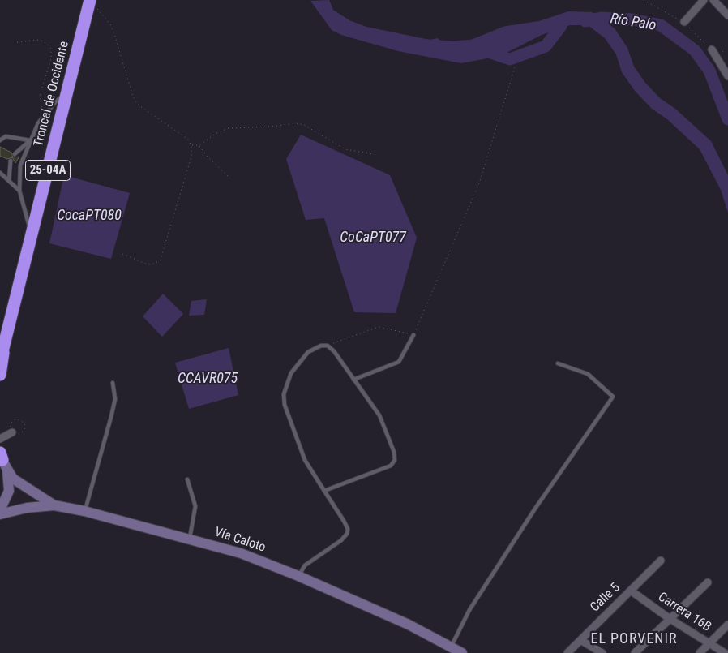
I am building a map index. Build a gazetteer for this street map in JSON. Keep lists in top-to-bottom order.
{
  "streets": {
    "highway": ["Troncal de Occidente", "25-04A"],
    "street": ["Vía Caloto", "Calle 5", "Carrera 16B"]
  },
  "crossings": [
    ["Calle 5", "Carrera 16B"]
  ],
  "districts": ["EL PORVENIR"],
  "water": [
    "Río Palo",
    "CocaPT080",
    "CoCaPT077",
    "CCAVR075"
  ]
}
